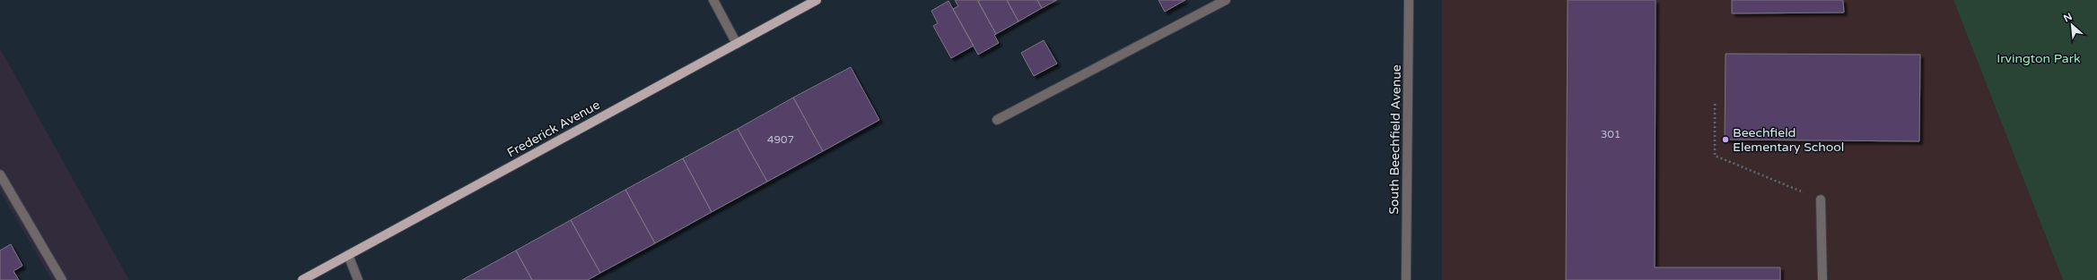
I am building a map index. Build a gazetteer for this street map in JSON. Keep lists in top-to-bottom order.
{
  "streets": {
    "main road": ["Frederick Avenue"],
    "street": ["South Beechfield Avenue"]
  },
  "parks": ["Irvington Park"],
  "places": ["Beechfield Elementary School"],
  "house_numbers": ["301", "4907"],
  "north": "top left"
}
